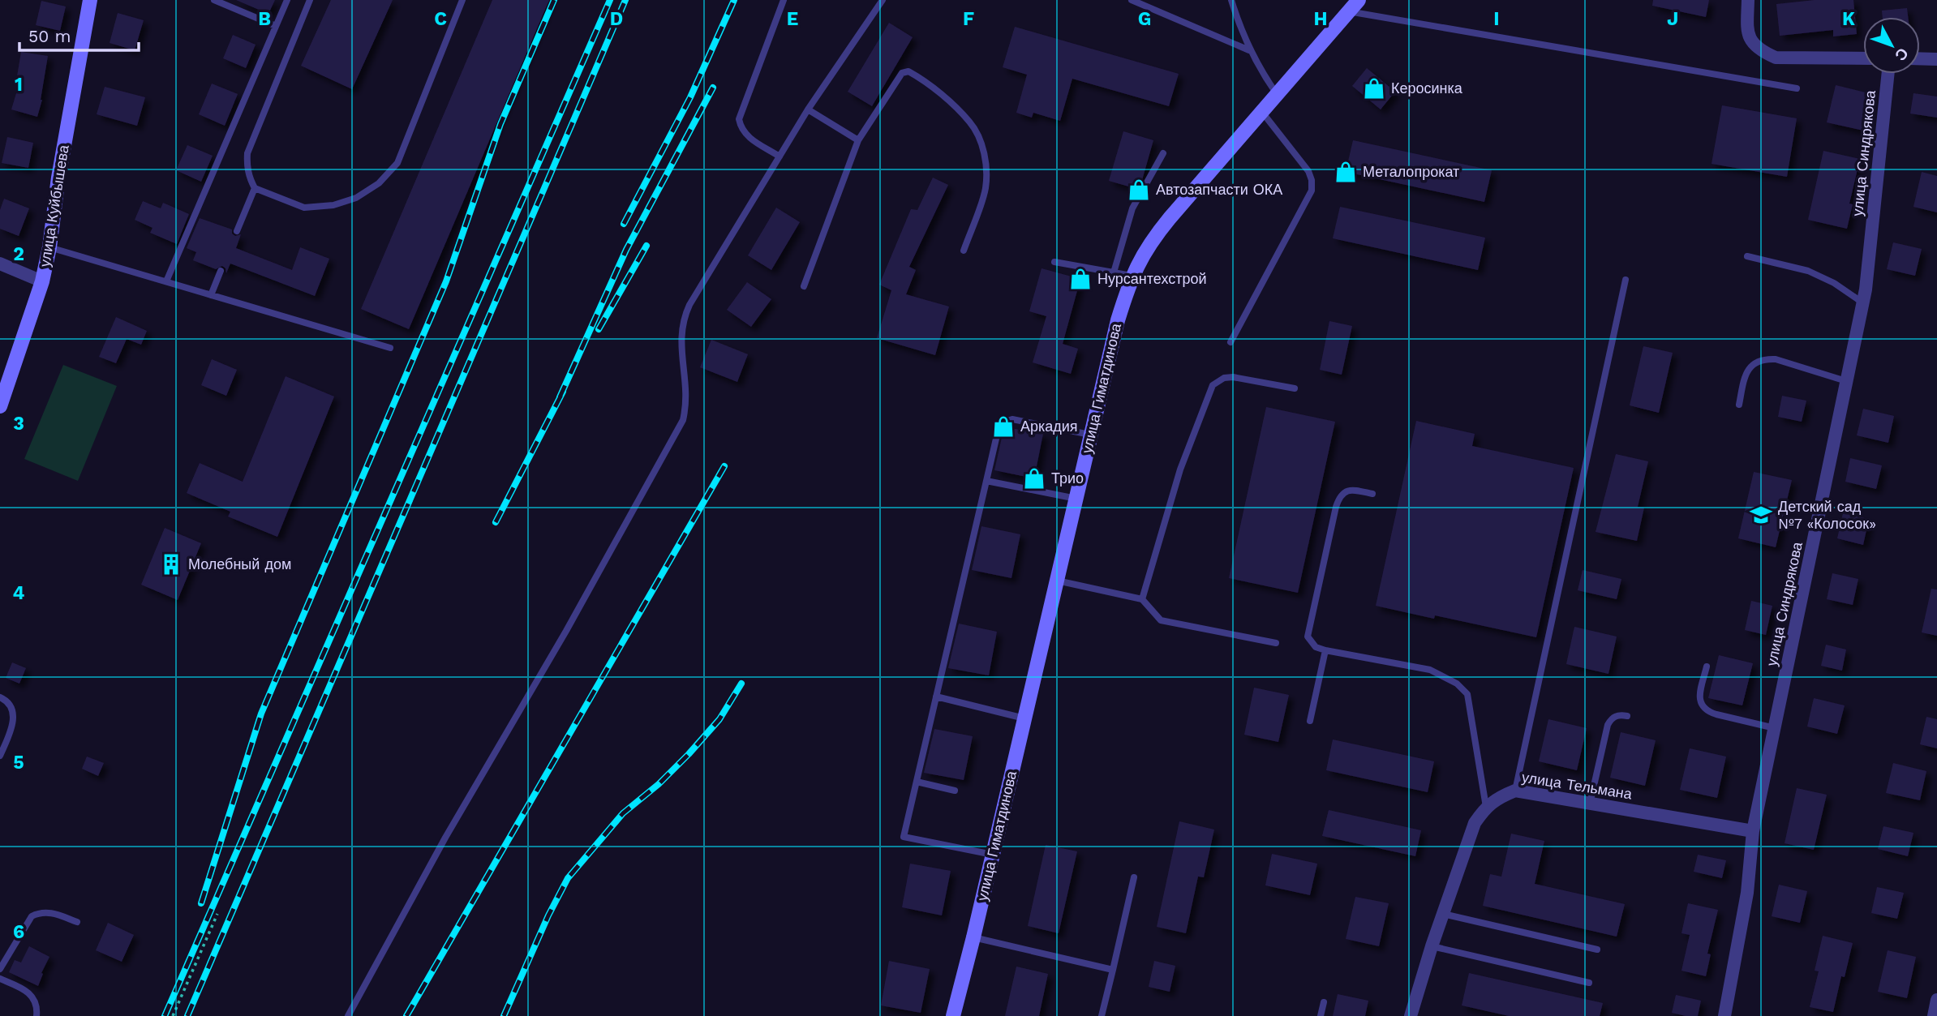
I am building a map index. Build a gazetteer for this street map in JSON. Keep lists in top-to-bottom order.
{
  "streets": {
    "main road": ["улица Куйбышева", "улица Гиматдинова"],
    "street": ["улица Синдрякова", "улица Тельмана"]
  },
  "crossings": [
    ["улица Синдрякова", "улица Тельмана"]
  ],
  "places": {
    "shop": [
      "Керосинка",
      "Металопрокат",
      "Автозапчасти ОКА",
      "Нурсантехстрой",
      "Аркадия",
      "Трио"
    ],
    "school or university": ["Детский сад №7 «Колосок»"],
    "building": ["Молебный дом"]
  },
  "scale_bar": "50 m",
  "north": "bottom right",
  "grid": {
    "columns": [
      "B",
      "C",
      "D",
      "E",
      "F",
      "G",
      "H",
      "I",
      "J",
      "K"
    ],
    "rows": [
      "1",
      "2",
      "3",
      "4",
      "5",
      "6"
    ]
  }
}
